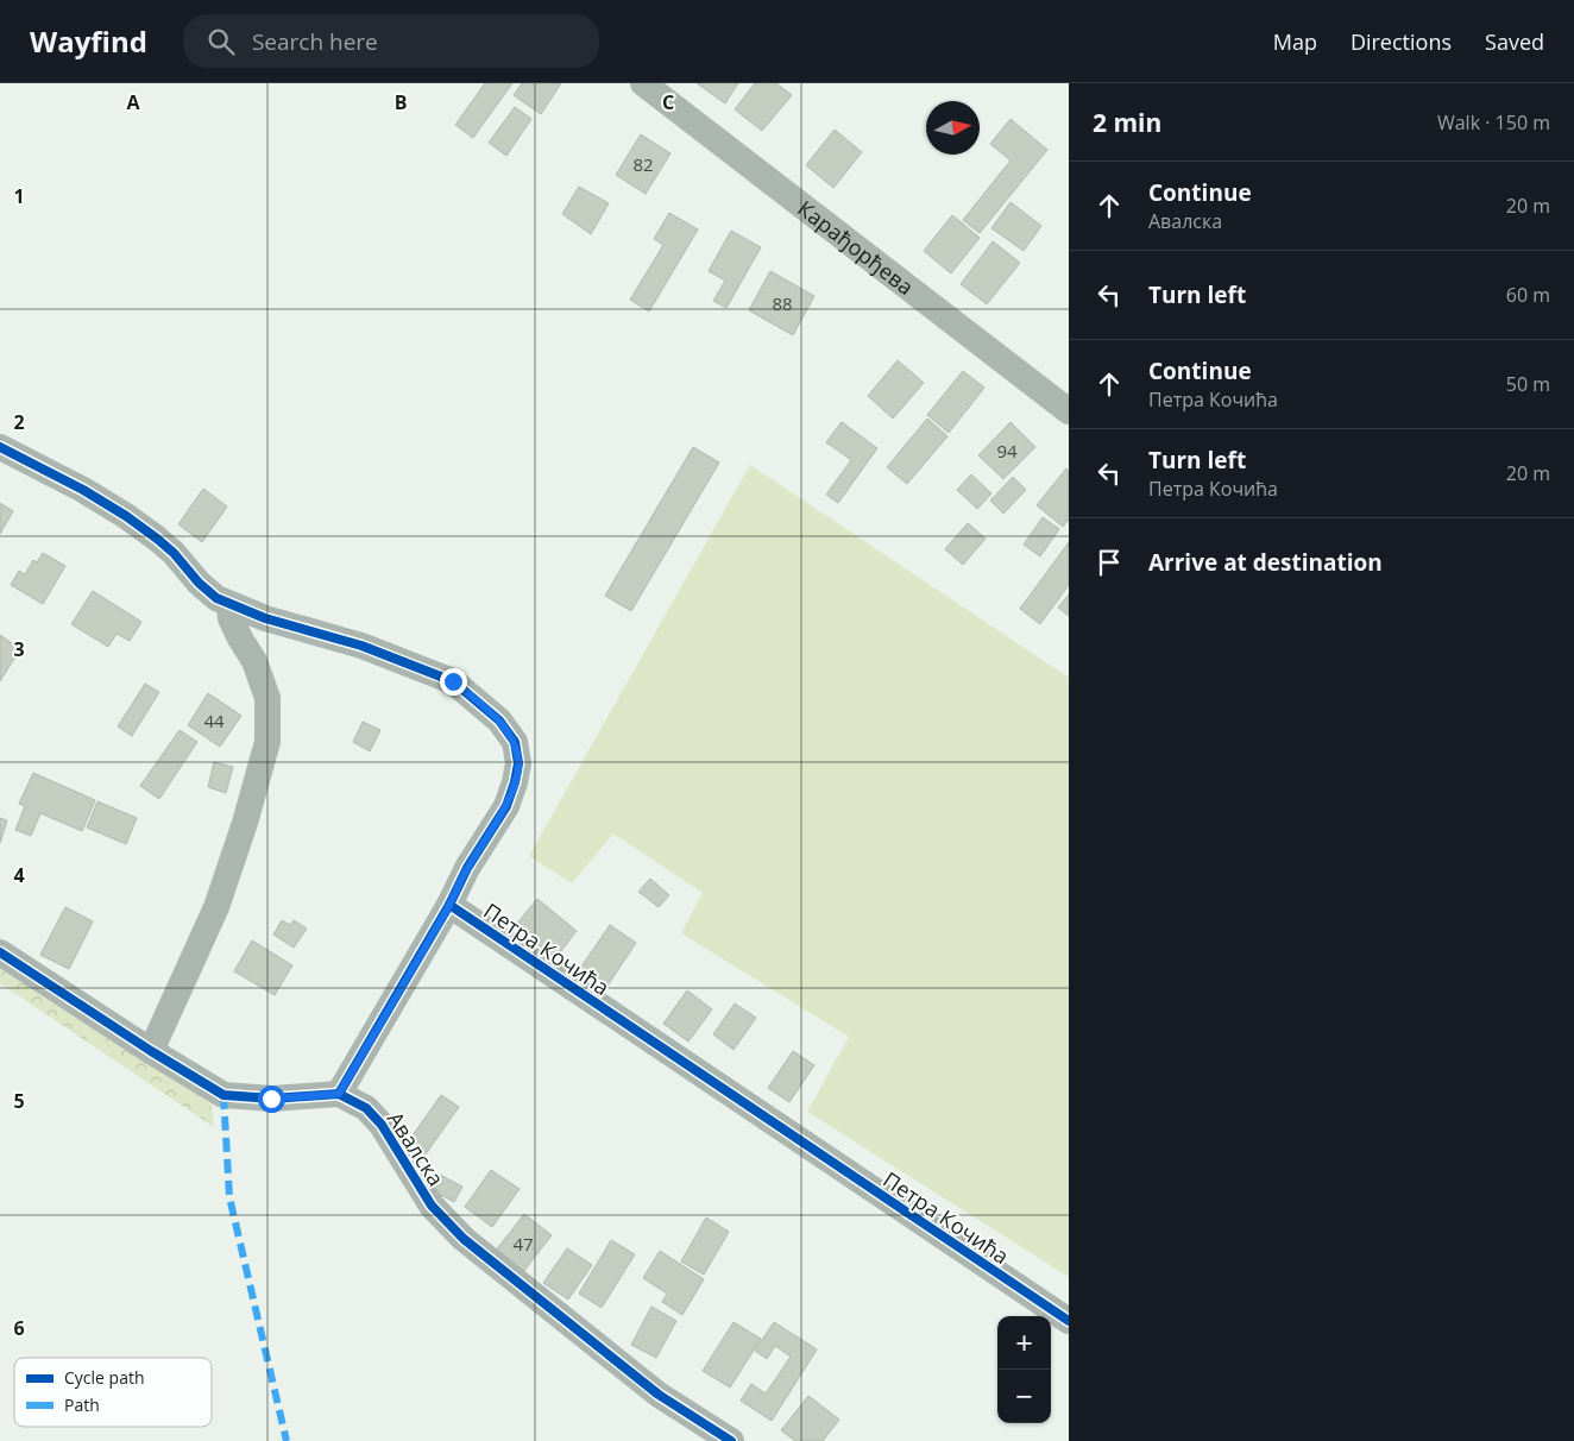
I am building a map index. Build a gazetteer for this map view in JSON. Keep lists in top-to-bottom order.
{
  "streets": {
    "street": ["Карађорђева", "Петра Кочића", "Авалска"]
  },
  "house_numbers": [
    "82",
    "88",
    "94",
    "44",
    "47"
  ],
  "legend": ["Cycle path", "Path"],
  "north": "right",
  "page": {
    "header": "Wayfind",
    "search": "Search here",
    "nav": ["Map", "Directions", "Saved"],
    "heading": ["2 min", "Walk · 150 m"],
    "list": [
      ["Continue", "Авалска", "20 m"],
      ["Turn left", "60 m"],
      ["Continue", "Петра Кочића", "50 m"],
      ["Turn left", "Петра Кочића", "20 m"],
      "Arrive at destination"
    ],
    "map_buttons": ["+", "−"]
  },
  "grid": {
    "columns": ["A", "B", "C"],
    "rows": [
      "1",
      "2",
      "3",
      "4",
      "5",
      "6"
    ]
  }
}
